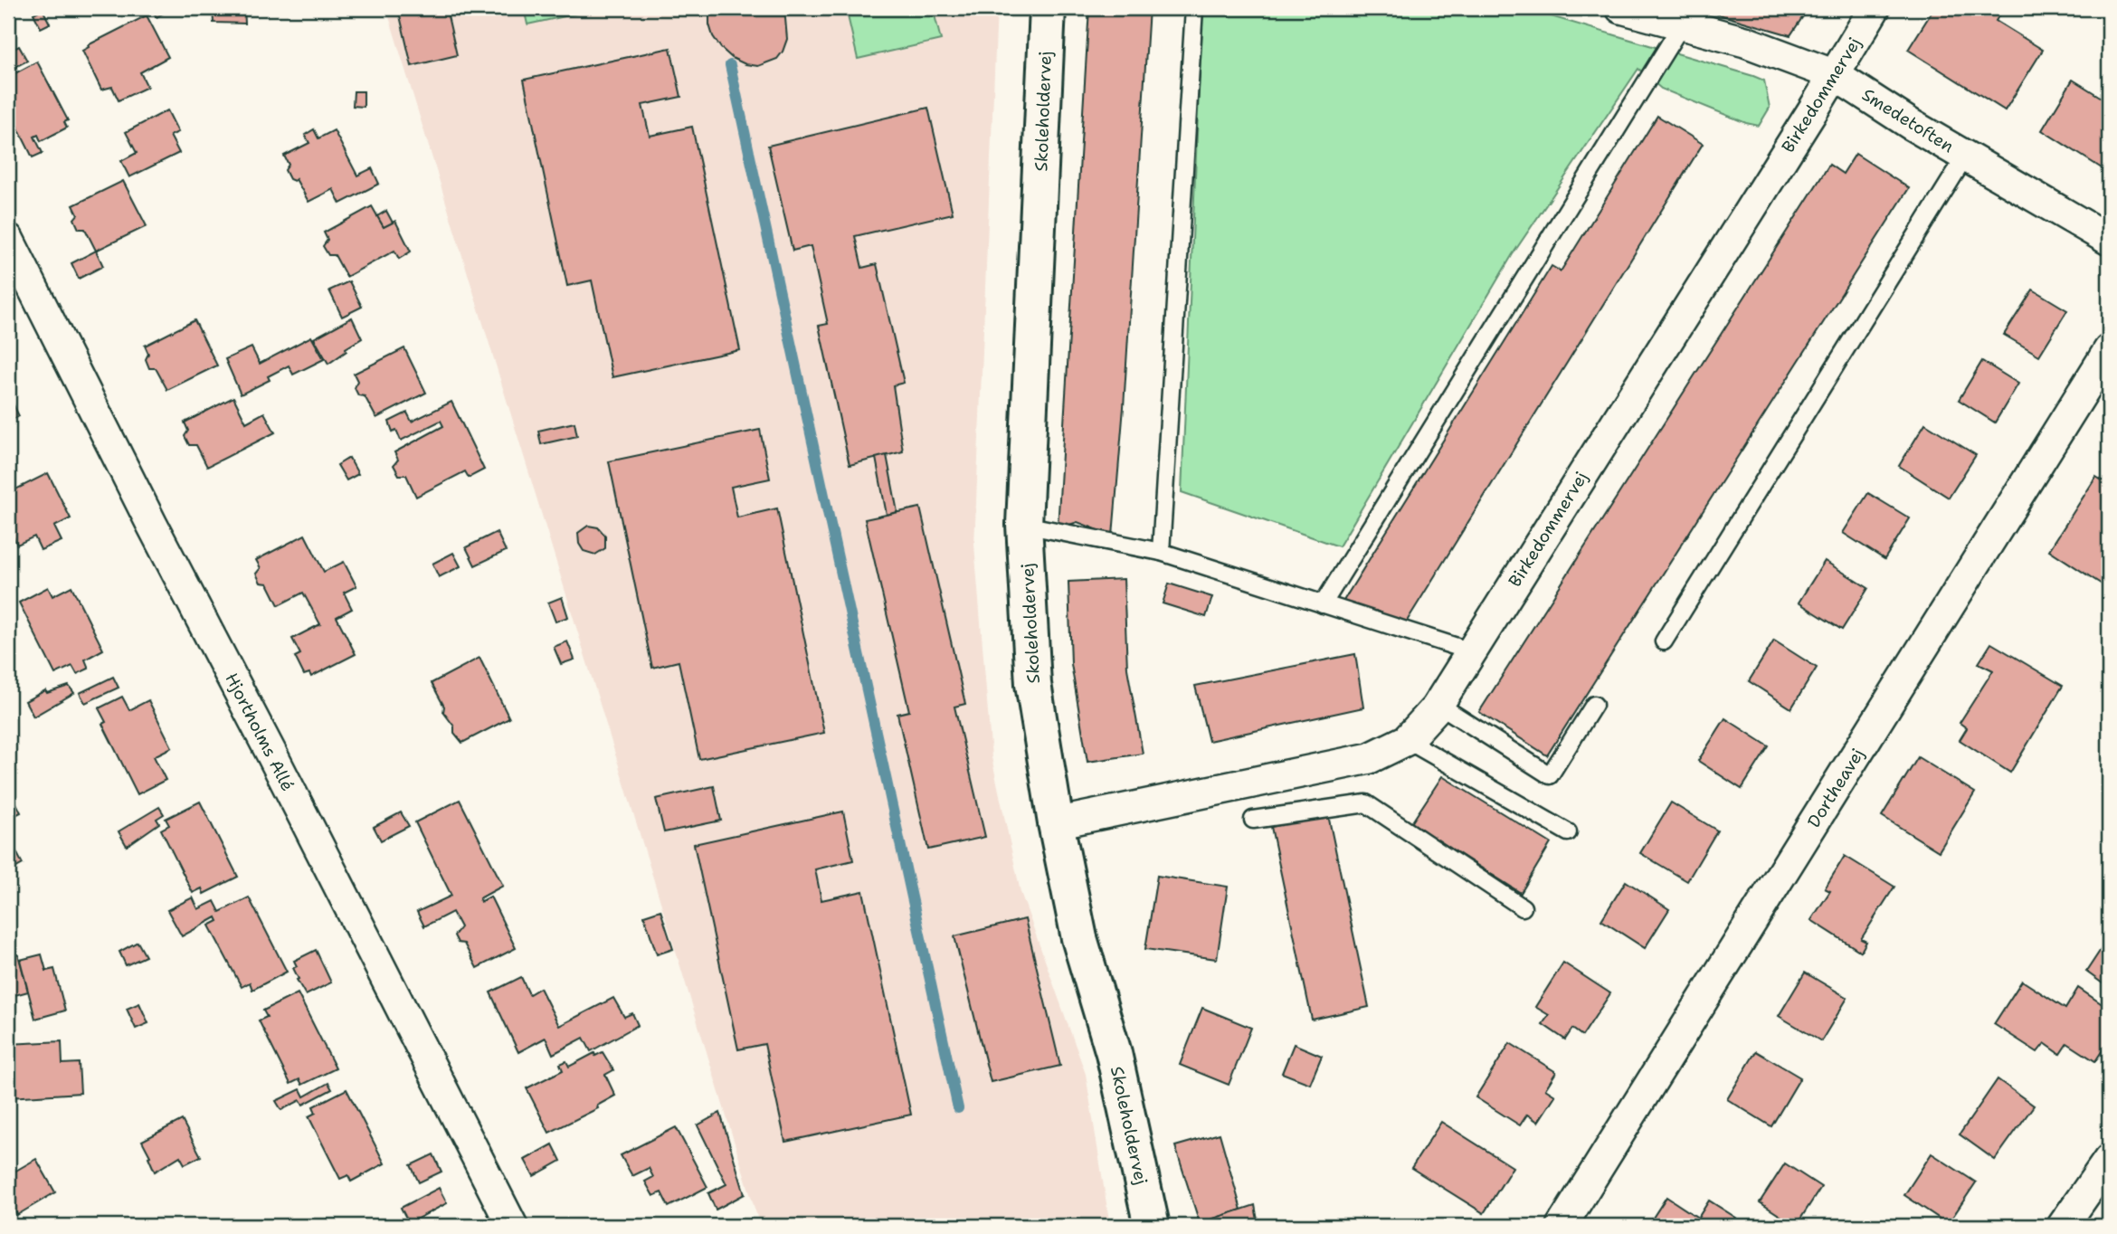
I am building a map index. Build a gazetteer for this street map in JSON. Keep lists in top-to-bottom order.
{
  "streets": {
    "street": [
      "Birkedommervej",
      "Skoleholdervej",
      "Smedetoften",
      "Hjortholms Allé",
      "Dortheavej"
    ]
  },
  "crossings": [
    ["Birkedommervej", "Skoleholdervej"],
    ["Birkedommervej", "Smedetoften"]
  ]
}
